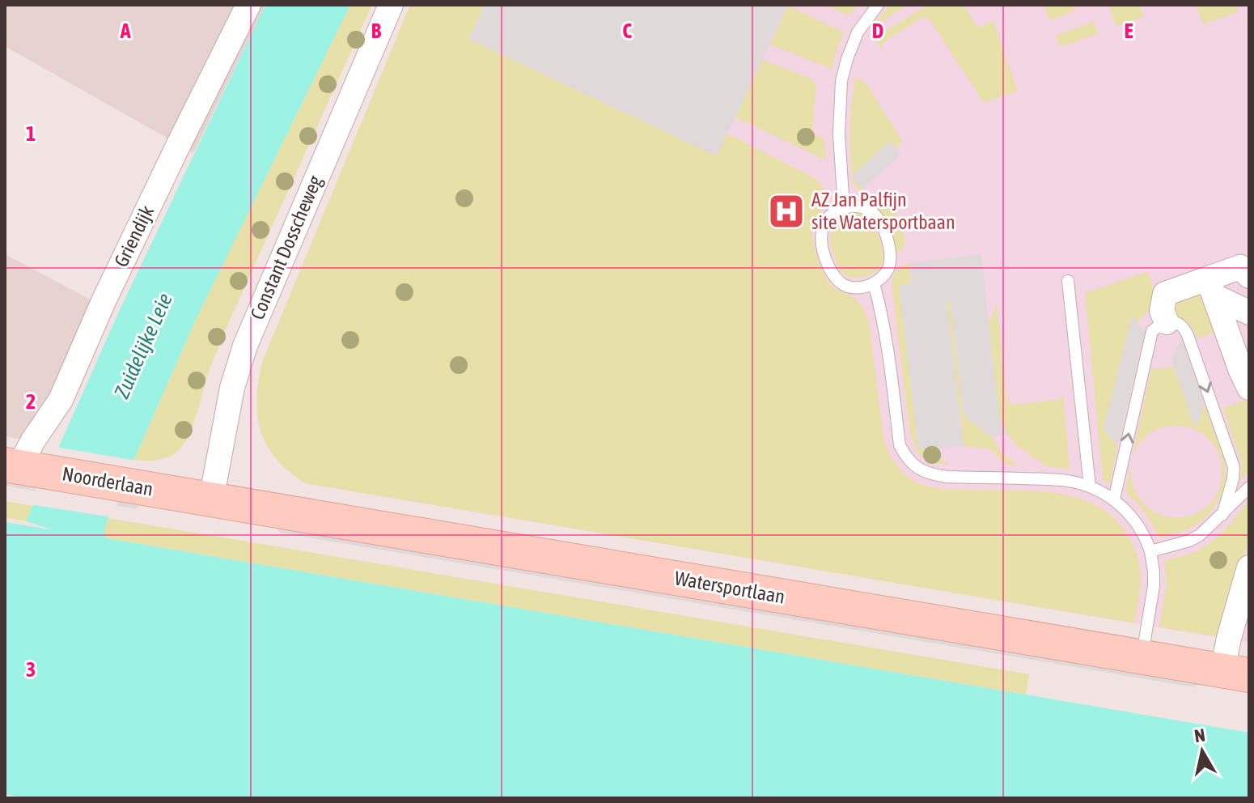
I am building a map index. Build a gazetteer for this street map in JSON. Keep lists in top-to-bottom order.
{
  "streets": {
    "street": [
      "Griendijk",
      "Constant Dosscheweg",
      "Noorderlaan",
      "Watersportlaan"
    ]
  },
  "crossings": [
    ["Griendijk", "Noorderlaan"],
    ["Constant Dosscheweg", "Noorderlaan"],
    ["Constant Dosscheweg", "Watersportlaan"],
    ["Noorderlaan", "Watersportlaan"]
  ],
  "water": ["Zuidelijke Leie"],
  "places": {
    "hospital": ["AZ Jan Palfijn site Watersportbaan"]
  },
  "north": "top",
  "grid": {
    "columns": [
      "A",
      "B",
      "C",
      "D",
      "E"
    ],
    "rows": ["1", "2", "3"]
  }
}
